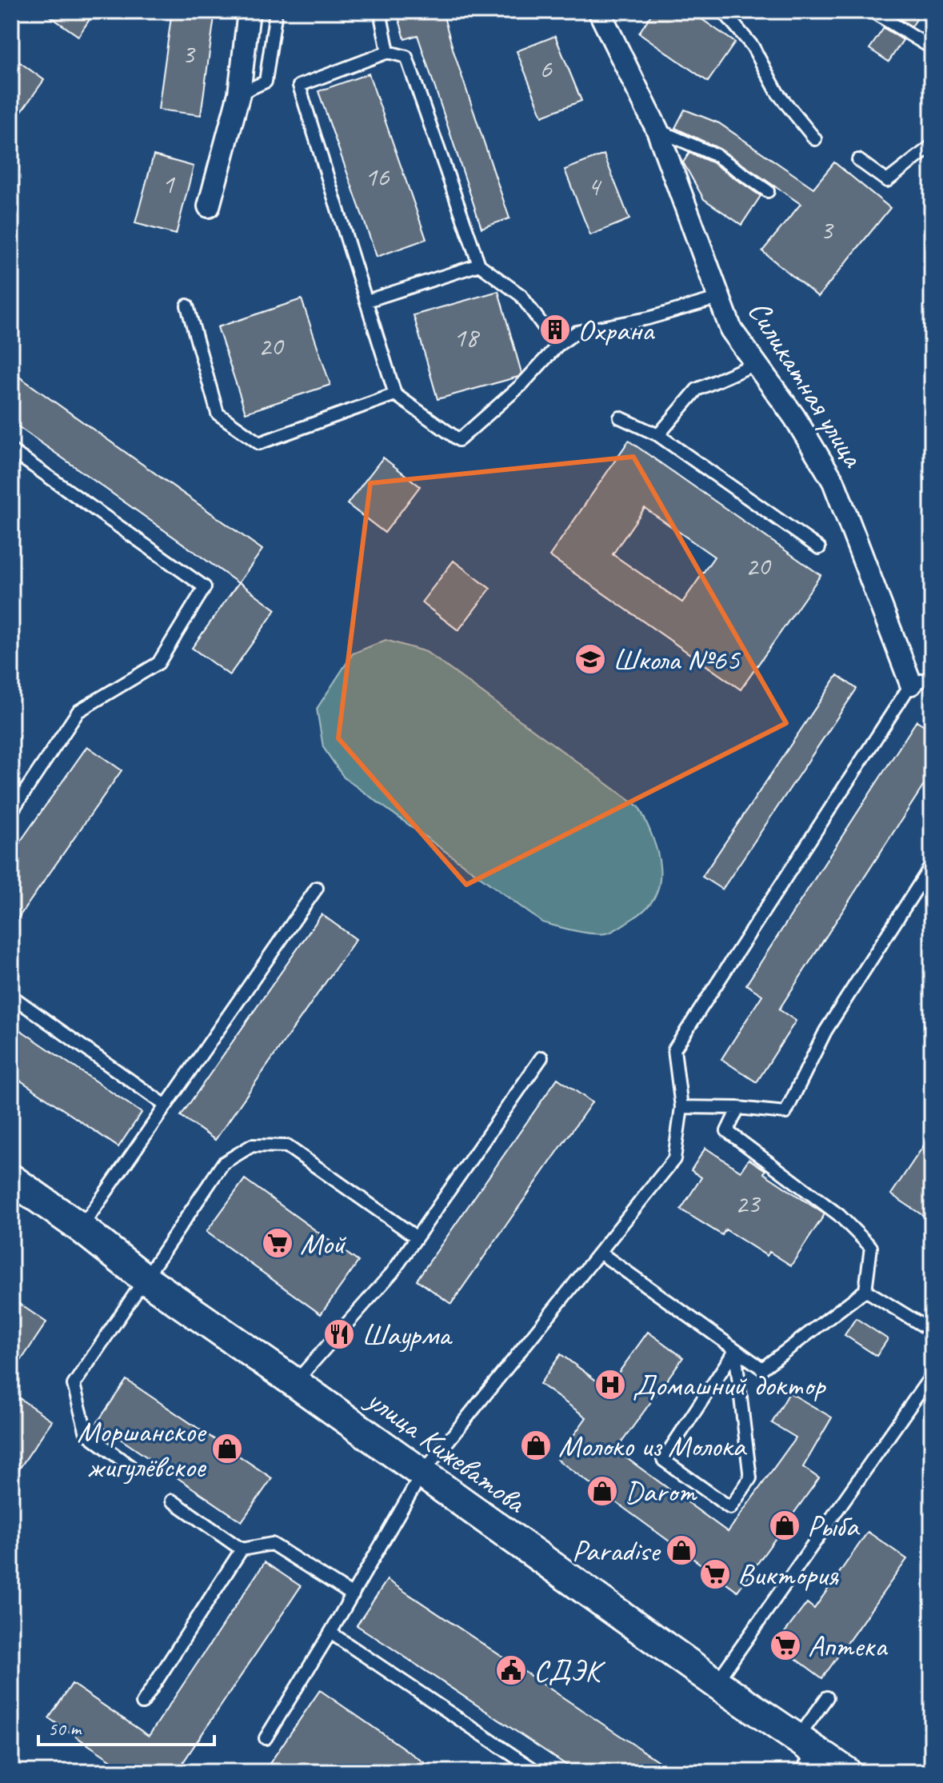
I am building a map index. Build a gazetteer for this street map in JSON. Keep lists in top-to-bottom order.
{
  "streets": {
    "main road": ["улица Кижеватова"],
    "street": ["Силикатная улица"]
  },
  "places": {
    "building": ["Охрана"],
    "school or university": ["Школа №65"],
    "supermarket": ["Мой", "Виктория", "Аптека"],
    "restaurant": ["Шаурма"],
    "hospital": ["Домашний доктор"],
    "shop": [
      "Молоко из Молока",
      "Моршанское жигулёвское",
      "Darom",
      "Рыба",
      "Paradise"
    ],
    "public building": ["СДЭК"]
  },
  "house_numbers": [
    "3",
    "6",
    "16",
    "1",
    "4",
    "3",
    "18",
    "20",
    "20",
    "23"
  ],
  "scale_bar": "50 m"
}
